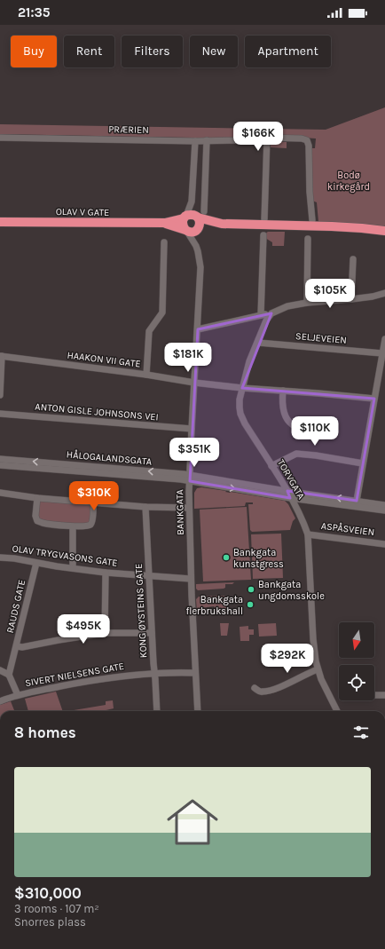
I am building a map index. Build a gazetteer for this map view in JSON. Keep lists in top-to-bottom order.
{
  "streets": {
    "highway": ["OLAV V GATE"],
    "street": [
      "PRÆRIEN",
      "SELJEVEIEN",
      "HAAKON VII GATE",
      "ANTON GISLE JOHNSONS VEI",
      "HÅLOGALANDSGATA",
      "TORVGATA",
      "BANKGATA",
      "ASPÅSVEIEN",
      "OLAV TRYGVASONS GATE",
      "RAUDS GATE",
      "KONG ØYSTEINS GATE",
      "SIVERT NIELSENS GATE"
    ]
  },
  "crossings": [
    ["OLAV V GATE", "BANKGATA"],
    ["SELJEVEIEN", "TORVGATA"],
    ["HAAKON VII GATE", "TORVGATA"],
    ["HAAKON VII GATE", "BANKGATA"],
    ["ANTON GISLE JOHNSONS VEI", "BANKGATA"],
    ["HÅLOGALANDSGATA", "TORVGATA"],
    ["HÅLOGALANDSGATA", "BANKGATA"],
    ["TORVGATA", "ASPÅSVEIEN"],
    ["BANKGATA", "OLAV TRYGVASONS GATE"],
    ["BANKGATA", "SIVERT NIELSENS GATE"],
    ["OLAV TRYGVASONS GATE", "RAUDS GATE"],
    ["OLAV TRYGVASONS GATE", "KONG ØYSTEINS GATE"],
    ["KONG ØYSTEINS GATE", "SIVERT NIELSENS GATE"]
  ],
  "parks": ["Bodø kirkegård"],
  "places": ["Bankgata kunstgress", "Bankgata ungdomsskole", "Bankgata flerbrukshall"],
  "north": "bottom",
  "page": {
    "status": "21:35",
    "chip": [
      "Buy",
      "Rent",
      "Filters",
      "New",
      "Apartment"
    ],
    "price": [
      "$166K",
      "$105K",
      "$181K",
      "$110K",
      "$351K",
      "$310K",
      "$495K",
      "$292K"
    ],
    "heading": "8 homes",
    "list": [
      {
        "name": "$310,000",
        "note": "3 rooms · 107 m² · Snorres plass"
      }
    ]
  }
}
